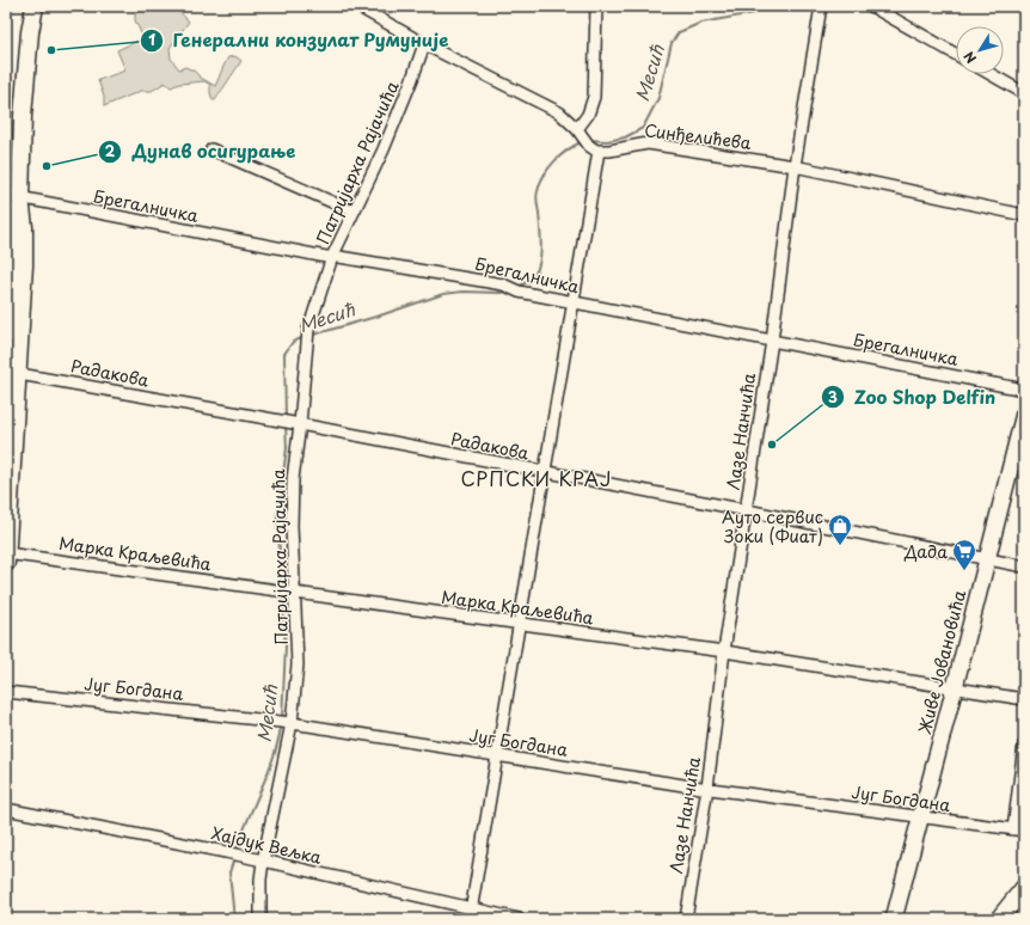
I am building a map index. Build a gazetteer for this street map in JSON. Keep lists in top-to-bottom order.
{
  "streets": {
    "street": [
      "Синђелићева",
      "Патријарха Рајачића",
      "Брегалничка",
      "Радакова",
      "Лазе Нанчића",
      "Марка Краљевића",
      "Живе Јовановића",
      "Југ Богдана",
      "Хајдук Вељка"
    ]
  },
  "crossings": [
    ["Синђелићева", "Лазе Нанчића"],
    ["Патријарха Рајачића", "Брегалничка"],
    ["Патријарха Рајачића", "Радакова"],
    ["Патријарха Рајачића", "Марка Краљевића"],
    ["Патријарха Рајачића", "Југ Богдана"],
    ["Патријарха Рајачића", "Хајдук Вељка"],
    ["Брегалничка", "Лазе Нанчића"],
    ["Радакова", "Лазе Нанчића"],
    ["Радакова", "Живе Јовановића"],
    ["Лазе Нанчића", "Марка Краљевића"],
    ["Лазе Нанчића", "Југ Богдана"],
    ["Марка Краљевића", "Живе Јовановића"],
    ["Живе Јовановића", "Југ Богдана"]
  ],
  "districts": ["СРПСКИ КРАЈ"],
  "water": ["Месић"],
  "places": {
    "other": ["Генерални конзулат Румуније", "Дунав осигурање", "Zoo Shop Delfin"],
    "shop": ["Ауто сервис Зоки (Фиат)"],
    "supermarket": ["Дада"]
  },
  "north": "bottom left"
}
